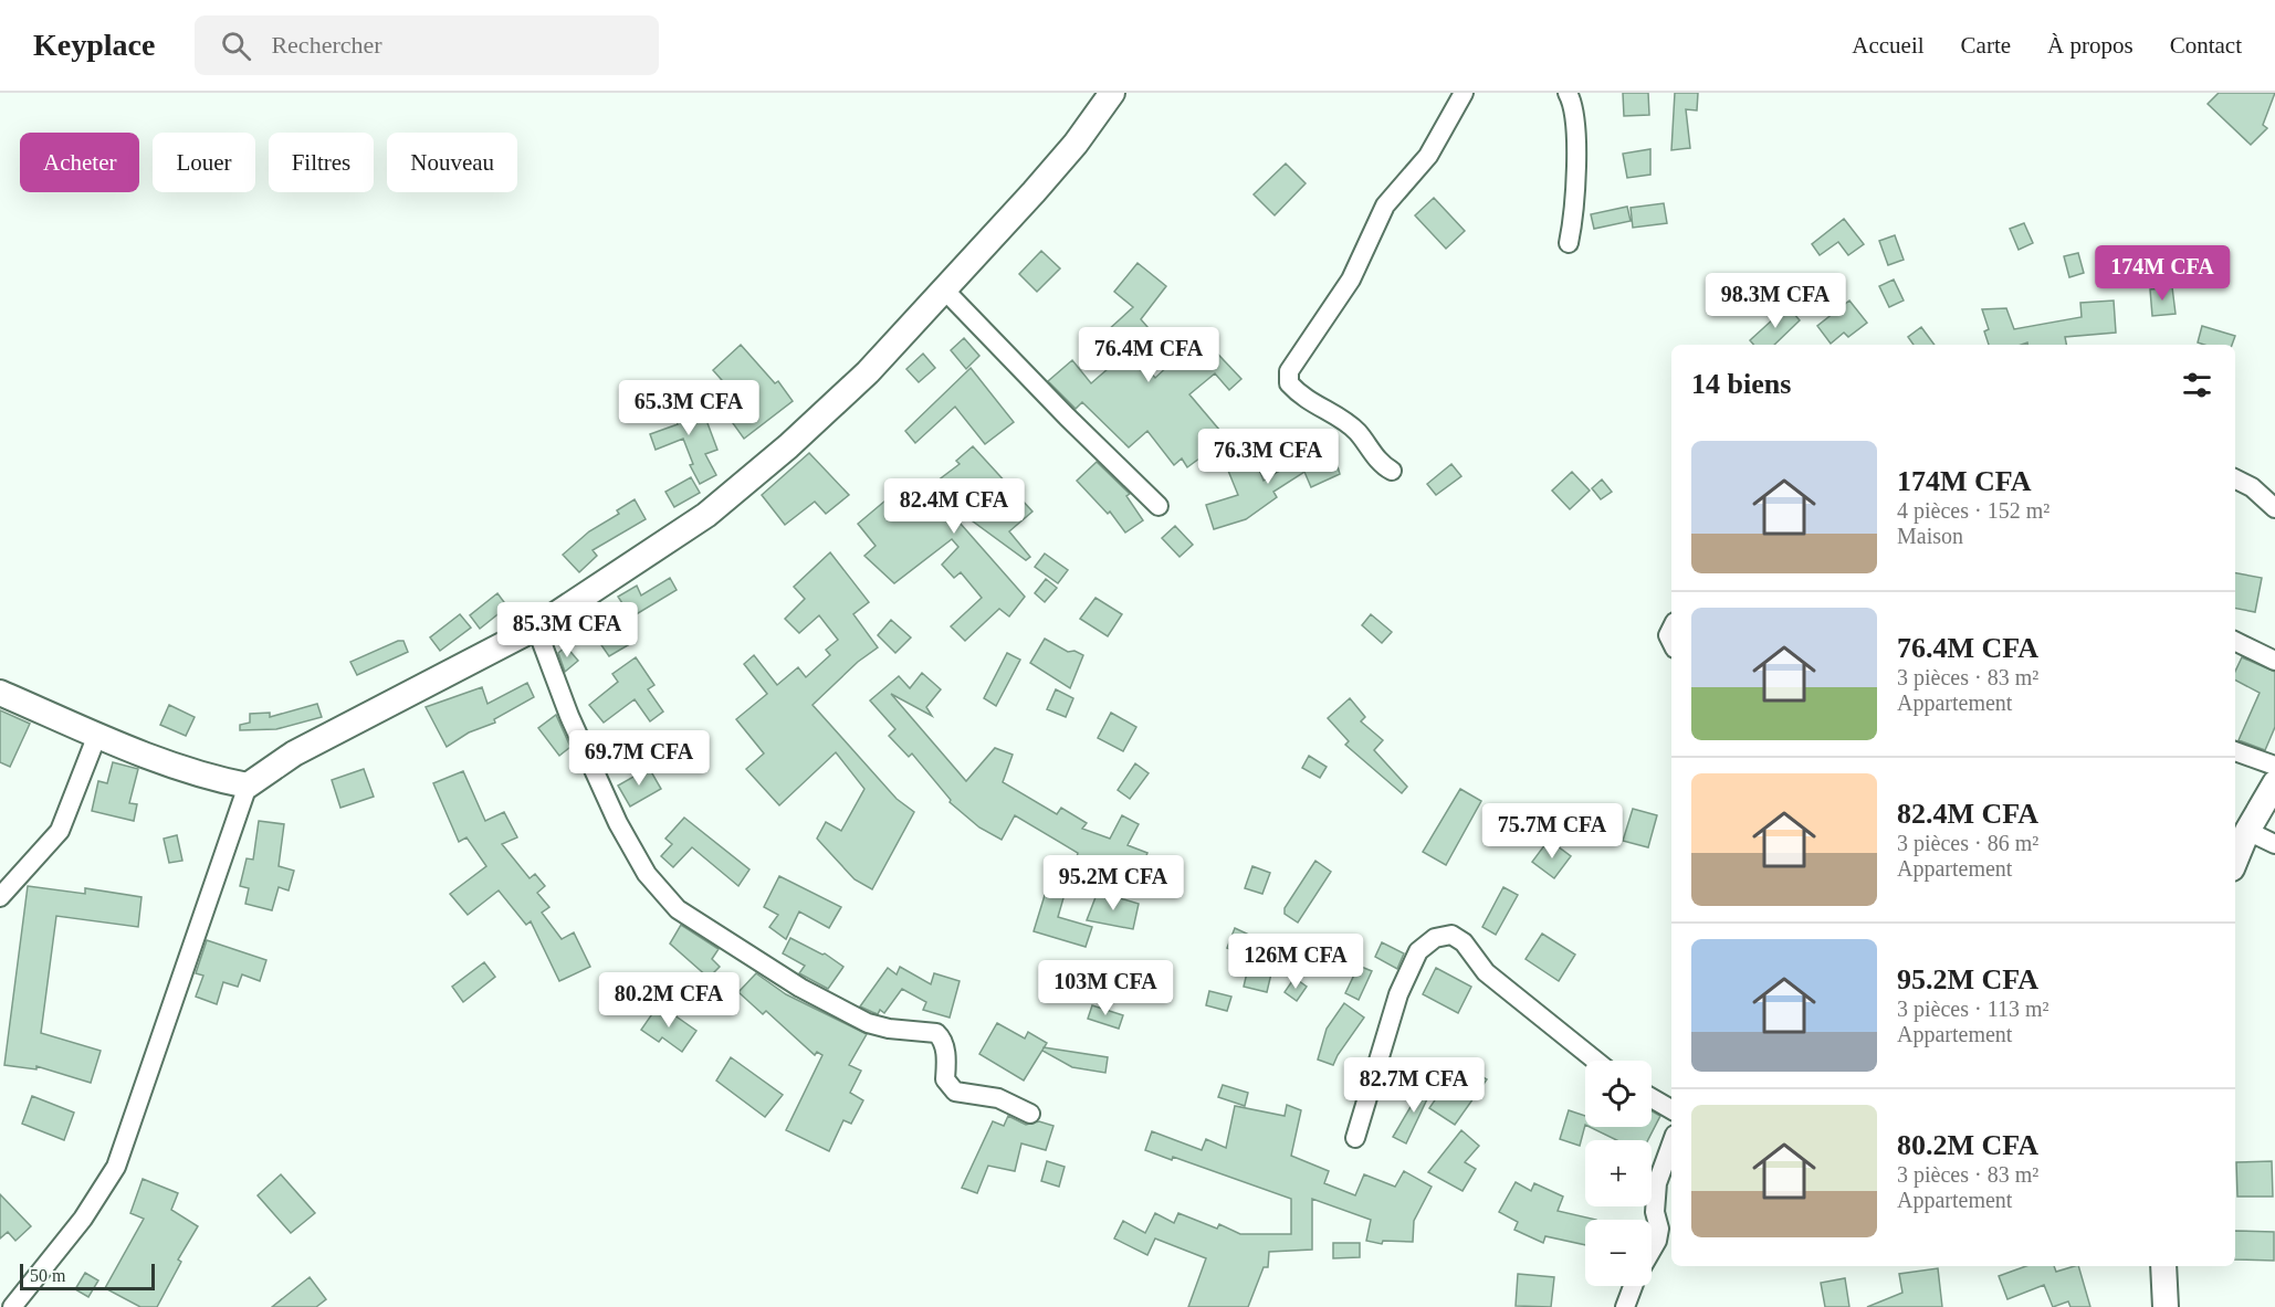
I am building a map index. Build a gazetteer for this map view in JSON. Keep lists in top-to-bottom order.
{
  "scale_bar": "50 m",
  "page": {
    "header": "Keyplace",
    "search": "Rechercher",
    "nav": [
      "Accueil",
      "Carte",
      "À propos",
      "Contact"
    ],
    "chip": [
      "Acheter",
      "Louer",
      "Filtres",
      "Nouveau"
    ],
    "price": [
      "174M CFA",
      "98.3M CFA",
      "76.4M CFA",
      "65.3M CFA",
      "76.3M CFA",
      "82.4M CFA",
      "85.3M CFA",
      "69.7M CFA",
      "75.7M CFA",
      "95.2M CFA",
      "126M CFA",
      "103M CFA",
      "80.2M CFA",
      "82.7M CFA"
    ],
    "heading": "14 biens",
    "list": [
      {
        "name": "174M CFA",
        "note": "4 pièces · 152 m² · Maison"
      },
      {
        "name": "76.4M CFA",
        "note": "3 pièces · 83 m² · Appartement"
      },
      {
        "name": "82.4M CFA",
        "note": "3 pièces · 86 m² · Appartement"
      },
      {
        "name": "95.2M CFA",
        "note": "3 pièces · 113 m² · Appartement"
      },
      {
        "name": "80.2M CFA",
        "note": "3 pièces · 83 m² · Appartement"
      }
    ],
    "map_buttons": ["+", "−"],
    "scale": "50 m"
  }
}
